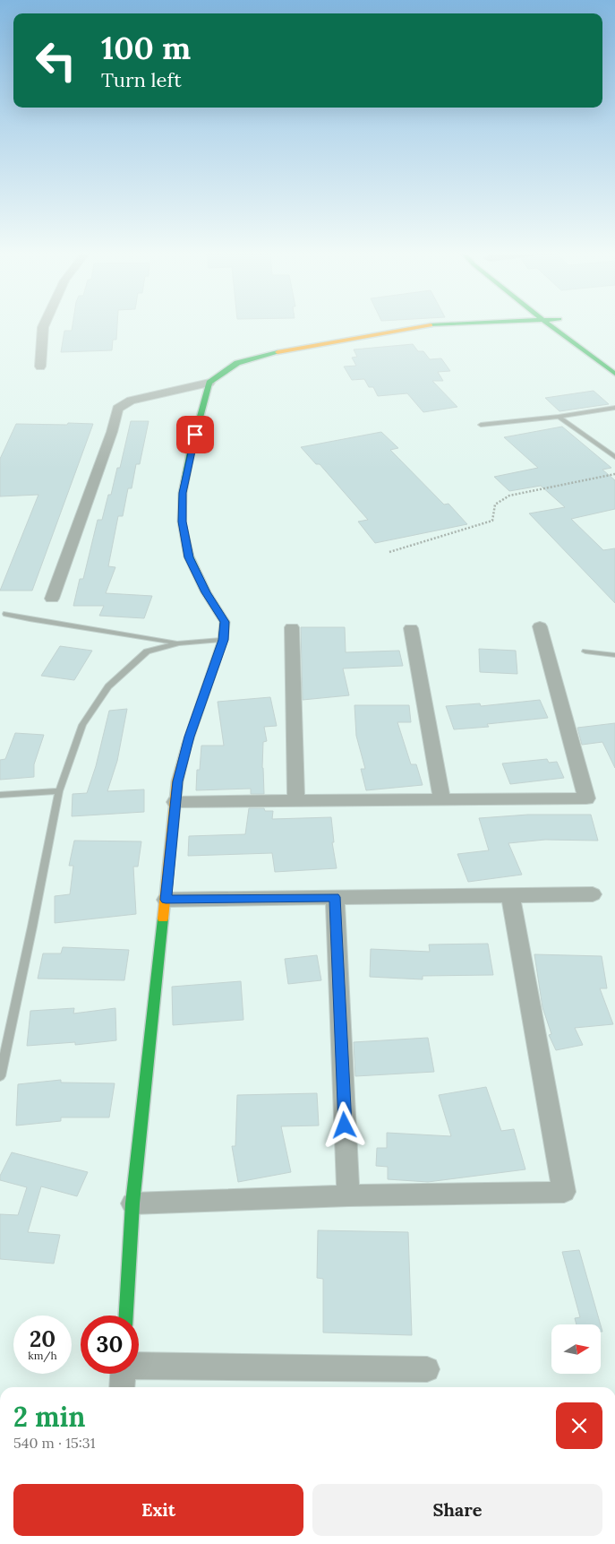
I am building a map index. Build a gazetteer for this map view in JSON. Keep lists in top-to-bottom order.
{
  "north": "right",
  "page": {
    "turn": ["100 m", "Turn left"],
    "speed": "20 km/h",
    "limit": "30",
    "heading": ["2 min", "540 m · 15:31"],
    "buttons": ["Exit", "Share"]
  }
}
